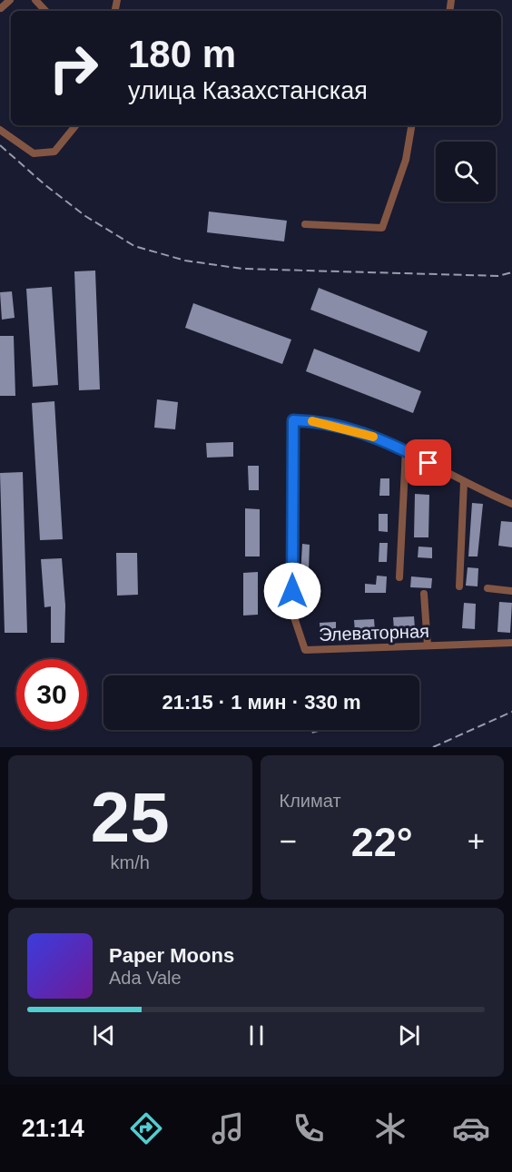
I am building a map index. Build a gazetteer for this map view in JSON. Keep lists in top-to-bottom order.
{
  "streets": {
    "street": ["Элеваторная"]
  },
  "page": {
    "turn": ["180 m", "улица Казахстанская"],
    "limit": "30",
    "trip": "21:15 · 1 мин · 330 m",
    "tile": [
      ["25", "km/h"],
      "Климат"
    ],
    "heat": ["−", "22°", "+"],
    "song": ["Paper Moons", "Ada Vale"],
    "tabs": "21:14"
  }
}
